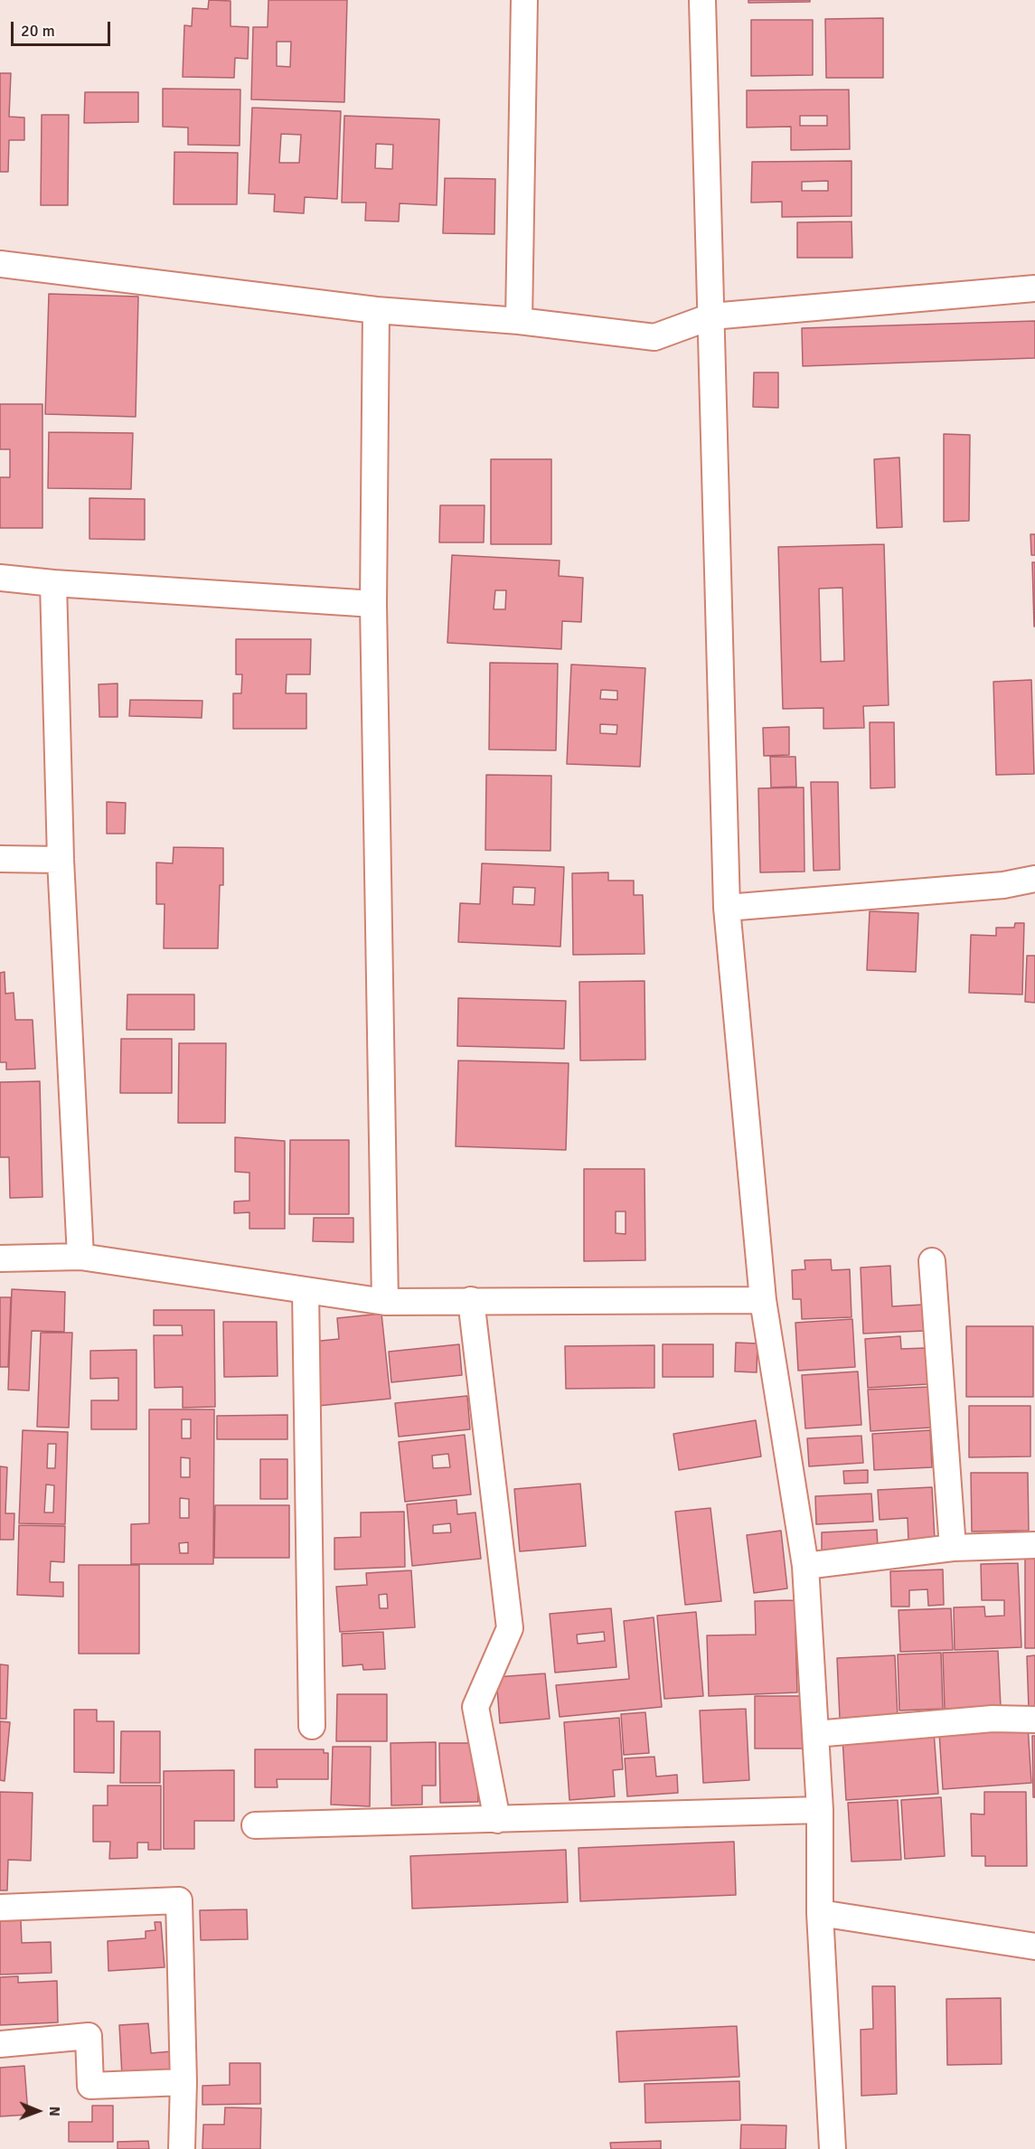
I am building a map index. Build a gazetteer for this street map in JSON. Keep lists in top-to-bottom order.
{
  "scale_bar": "20 m",
  "north": "right"
}
